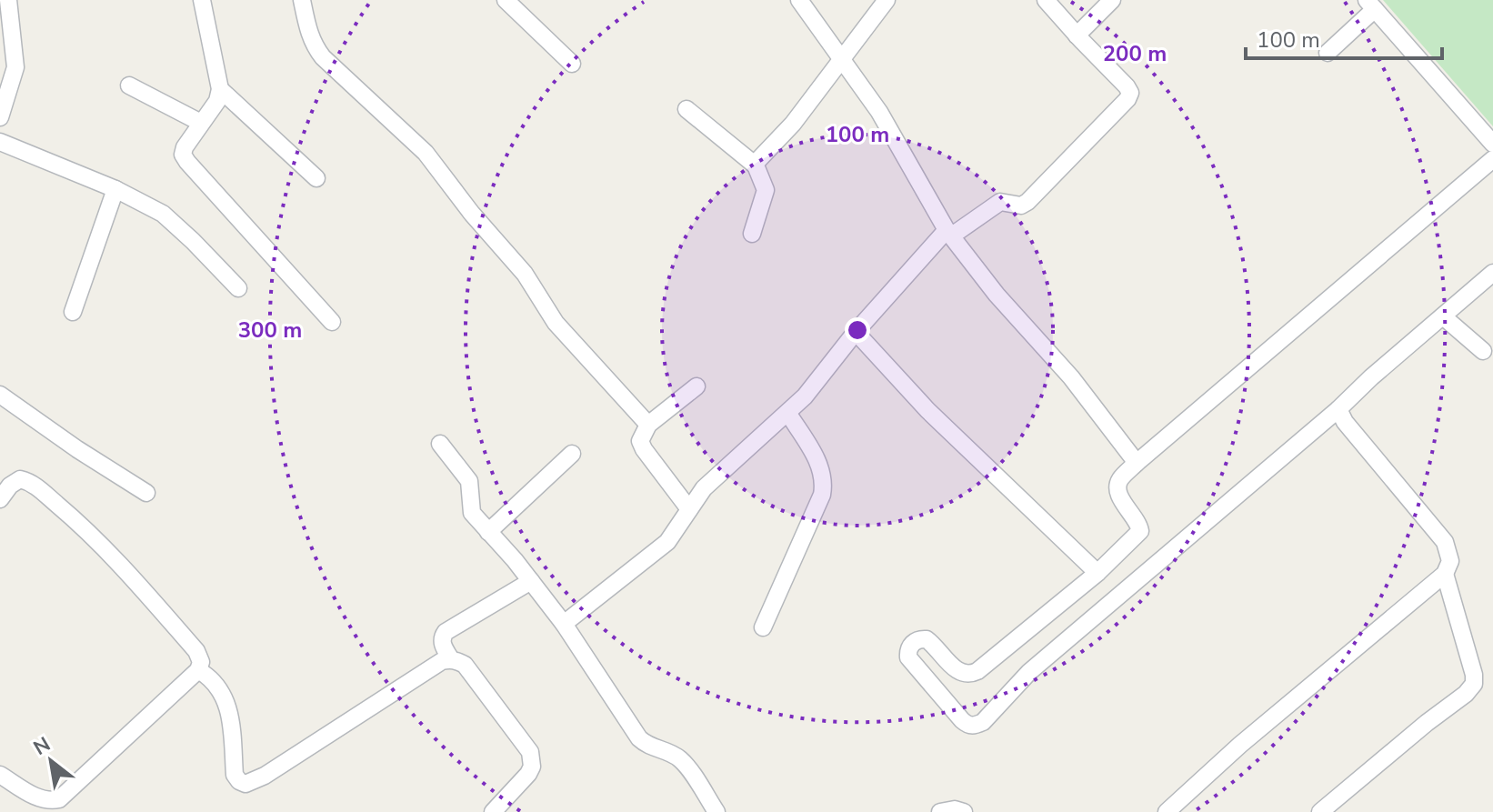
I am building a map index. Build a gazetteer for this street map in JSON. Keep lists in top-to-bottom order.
{
  "scale_bar": "100 m",
  "north": "top left",
  "rings": ["200 m", "100 m", "300 m"]
}
